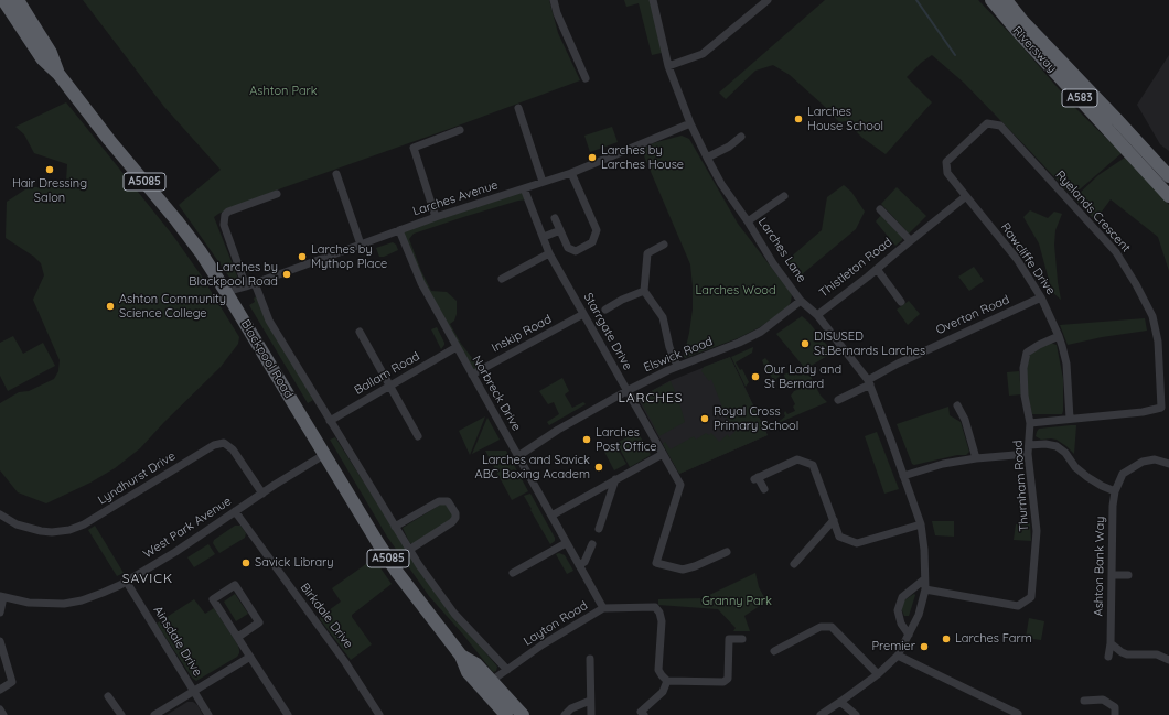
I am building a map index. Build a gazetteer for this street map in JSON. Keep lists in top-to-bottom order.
{
  "streets": {
    "highway": [
      "Riversway",
      "A583",
      "A5085",
      "Blackpool Road"
    ],
    "street": [
      "Larches Avenue",
      "Ryelands Crescent",
      "Larches Lane",
      "Rawcliffe Drive",
      "Thistleton Road",
      "Overton Road",
      "Starrgate Drive",
      "Inskip Road",
      "Elswick Road",
      "Ballam Road",
      "Norbreck Drive",
      "Lyndhurst Drive",
      "Thurnham Road",
      "West Park Avenue",
      "Ashton Bank Way",
      "Birkdale Drive",
      "Layton Road",
      "Ainsdale Drive"
    ]
  },
  "crossings": [
    ["Larches Avenue", "Larches Lane"],
    ["Larches Avenue", "Starrgate Drive"],
    ["Larches Avenue", "Blackpool Road"],
    ["Larches Avenue", "Norbreck Drive"],
    ["Ryelands Crescent", "Rawcliffe Drive"],
    ["Ryelands Crescent", "Thistleton Road"],
    ["Ryelands Crescent", "Thurnham Road"],
    ["Larches Lane", "Thistleton Road"],
    ["Larches Lane", "Overton Road"],
    ["Larches Lane", "Elswick Road"],
    ["Larches Lane", "Thurnham Road"],
    ["Rawcliffe Drive", "Thistleton Road"],
    ["Rawcliffe Drive", "Overton Road"],
    ["Rawcliffe Drive", "Thurnham Road"],
    ["Starrgate Drive", "Inskip Road"],
    ["Starrgate Drive", "Elswick Road"],
    ["Inskip Road", "Norbreck Drive"],
    ["Elswick Road", "Norbreck Drive"],
    ["Blackpool Road", "Ballam Road"],
    ["Blackpool Road", "West Park Avenue"],
    ["Blackpool Road", "Layton Road"],
    ["Ballam Road", "Norbreck Drive"],
    ["Norbreck Drive", "Layton Road"],
    ["Lyndhurst Drive", "West Park Avenue"],
    ["West Park Avenue", "Birkdale Drive"],
    ["West Park Avenue", "Ainsdale Drive"]
  ],
  "districts": ["LARCHES", "SAVICK"],
  "parks": ["Ashton Park", "Larches Wood", "Granny Park"],
  "places": [
    "Larches House School",
    "Larches by Larches House",
    "Hair Dressing Salon",
    "Larches by Mythop Place",
    "Larches by Blackpool Road",
    "Ashton Community Science College",
    "DISUSED St.Bernards Larches",
    "Our Lady and St Bernard",
    "Royal Cross Primary School",
    "Larches Post Office",
    "Larches and Savick ABC Boxing Academ",
    "Savick Library",
    "Larches Farm",
    "Premier"
  ]
}
